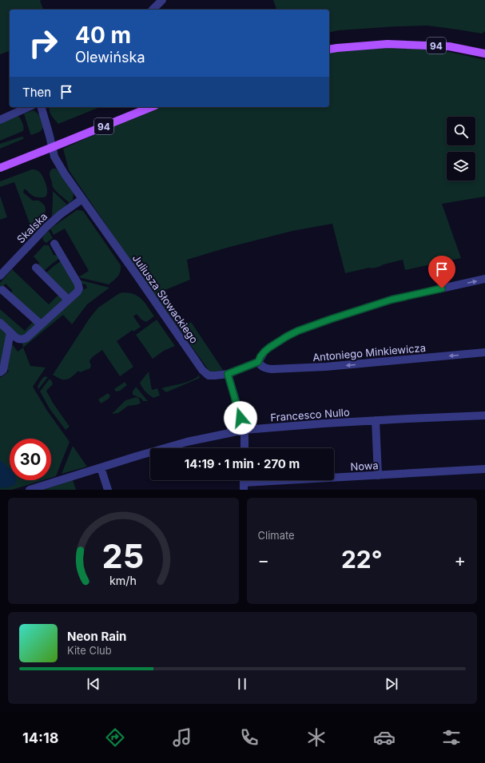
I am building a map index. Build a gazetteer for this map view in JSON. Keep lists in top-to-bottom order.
{
  "streets": {
    "main road": ["94"],
    "street": [
      "Skalska",
      "Juliusza Słowackiego",
      "Antoniego Minkiewicza",
      "Francesco Nullo",
      "Nowa"
    ]
  },
  "crossings": [
    ["94", "Juliusza Słowackiego"],
    ["Skalska", "Juliusza Słowackiego"],
    ["Juliusza Słowackiego", "Antoniego Minkiewicza"]
  ],
  "page": {
    "turn": ["40 m", "Olewińska"],
    "then": "Then",
    "limit": "30",
    "trip": "14:19 · 1 min · 270 m",
    "tile": "Climate",
    "heat": ["−", "22°", "+"],
    "song": ["Neon Rain", "Kite Club"],
    "tabs": "14:18",
    "gauge": ["25", "km/h"]
  }
}
